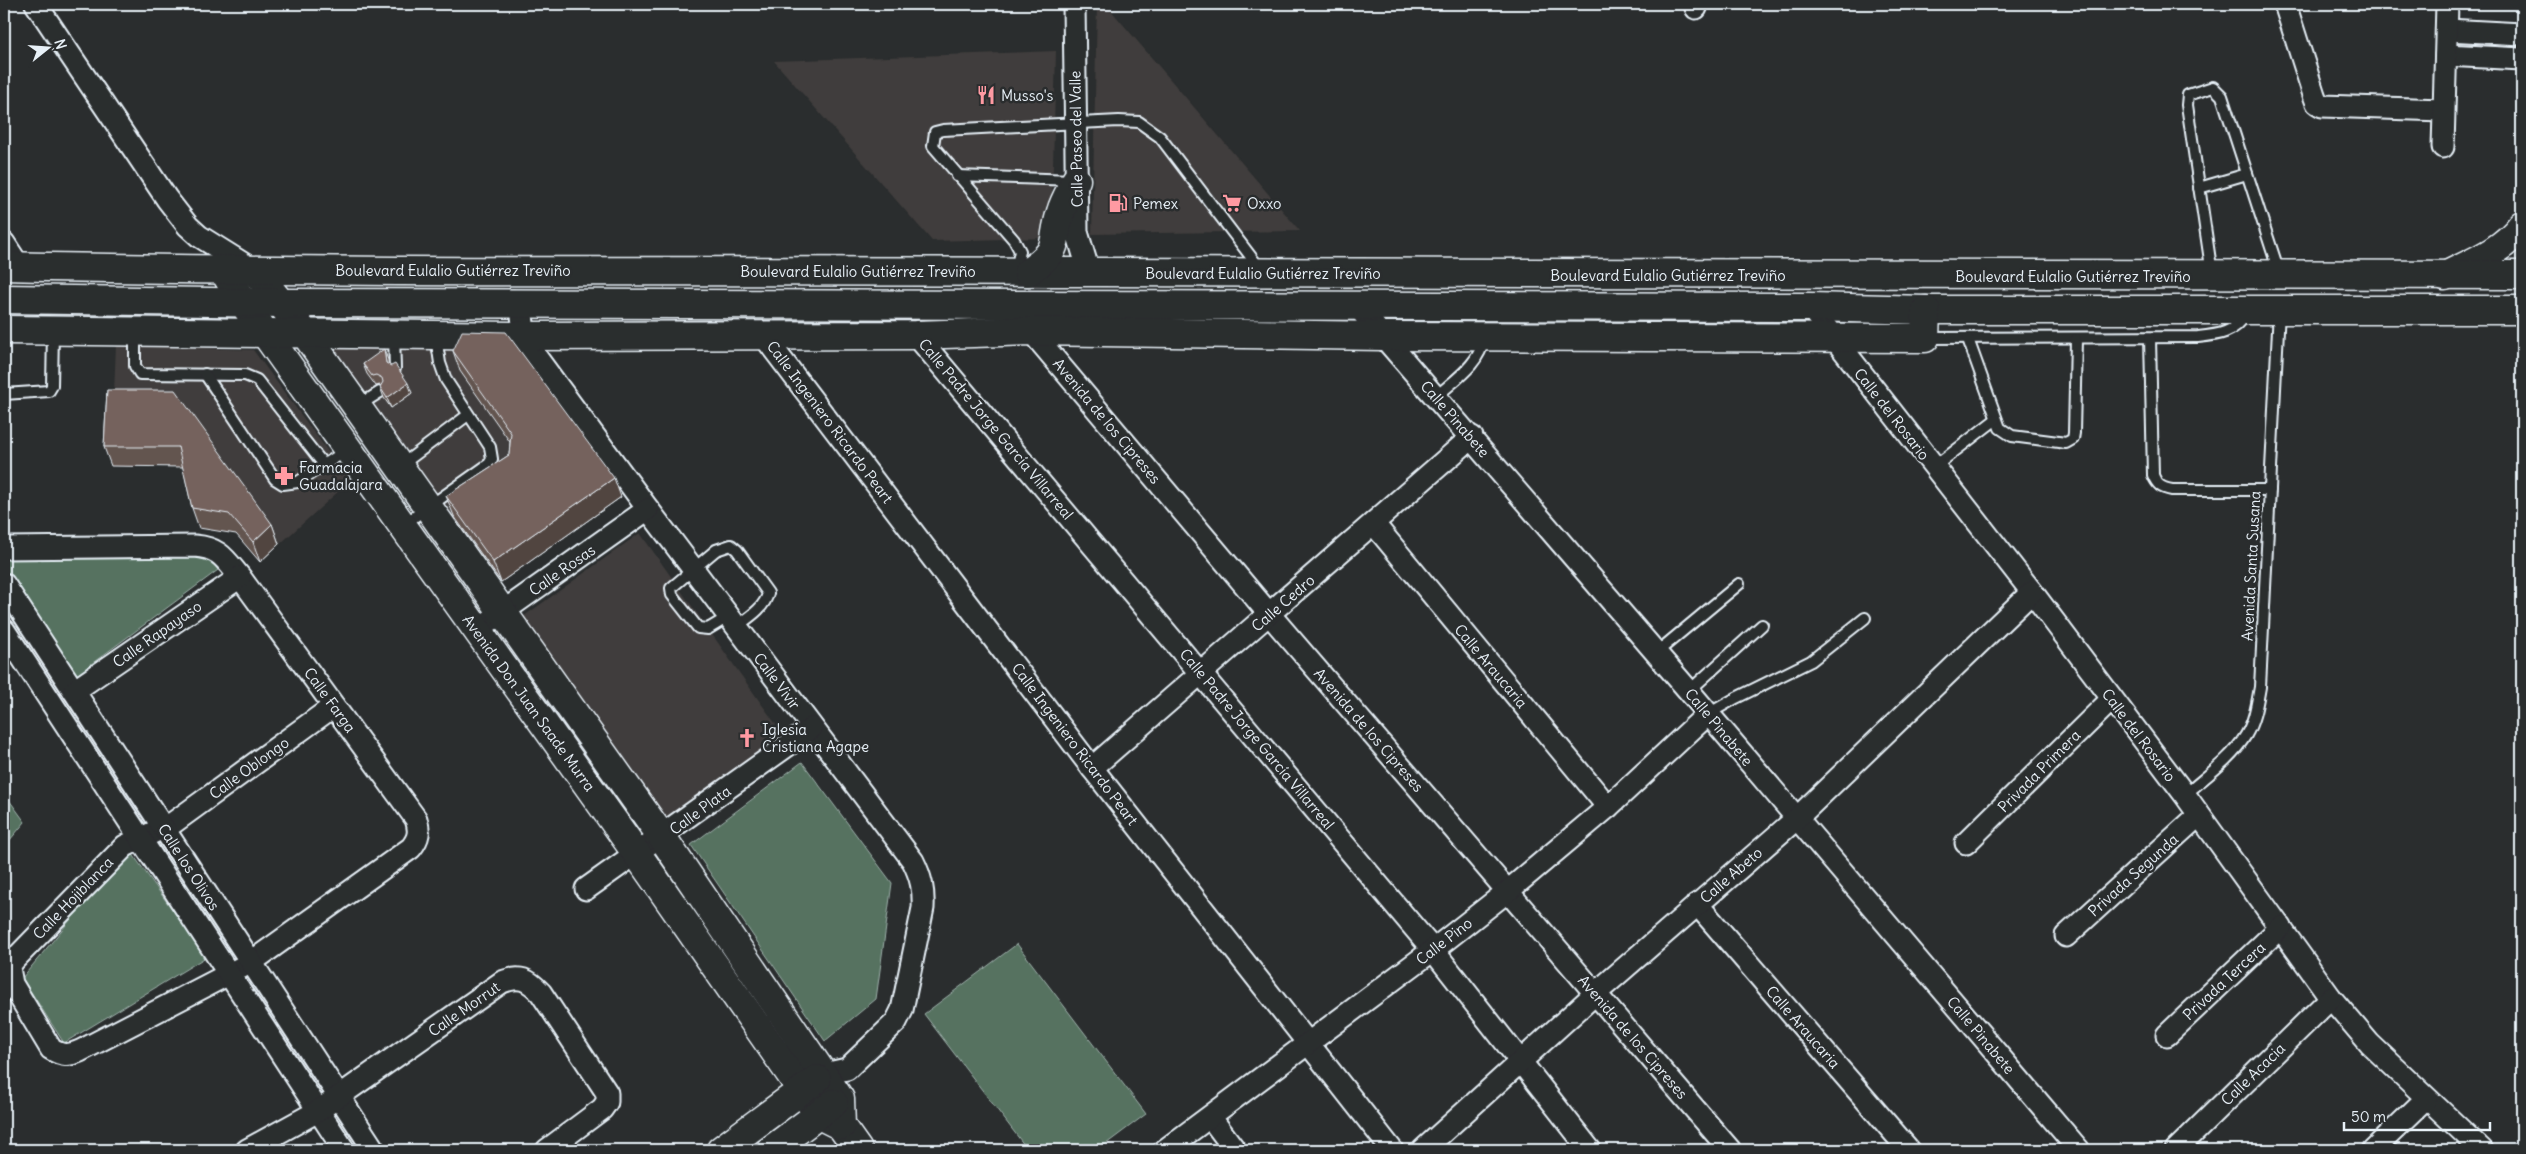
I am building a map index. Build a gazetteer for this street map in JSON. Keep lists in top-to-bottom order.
{
  "streets": {
    "main road": ["Boulevard Eulalio Gutiérrez Treviño", "Avenida Don Juan Saade Murra"],
    "street": [
      "Calle Paseo del Valle",
      "Calle del Rosario",
      "Calle Pinabete",
      "Avenida de los Cipreses",
      "Calle Ingeniero Ricardo Peart",
      "Calle Padre Jorge García Villarreal",
      "Calle Rosas",
      "Calle Cedro",
      "Calle Rapayaso",
      "Calle Araucaria",
      "Calle Vivir",
      "Calle Farga",
      "Calle Oblongo",
      "Privada Primera",
      "Calle Plata",
      "Calle los Olivos",
      "Calle Abeto",
      "Privada Segunda",
      "Calle Hojiblanca",
      "Calle Pino",
      "Privada Tercera",
      "Calle Morrut",
      "Calle Acacia"
    ],
    "lane": ["Avenida Santa Susana"]
  },
  "crossings": [
    ["Calle Paseo del Valle", "Boulevard Eulalio Gutiérrez Treviño"],
    ["Boulevard Eulalio Gutiérrez Treviño", "Calle del Rosario"],
    ["Boulevard Eulalio Gutiérrez Treviño", "Calle Pinabete"],
    ["Boulevard Eulalio Gutiérrez Treviño", "Avenida de los Cipreses"],
    ["Boulevard Eulalio Gutiérrez Treviño", "Avenida Santa Susana"],
    ["Boulevard Eulalio Gutiérrez Treviño", "Calle Vivir"],
    ["Boulevard Eulalio Gutiérrez Treviño", "Avenida Don Juan Saade Murra"],
    ["Calle del Rosario", "Avenida Santa Susana"],
    ["Calle del Rosario", "Privada Primera"],
    ["Calle del Rosario", "Calle Abeto"],
    ["Calle del Rosario", "Privada Segunda"],
    ["Calle del Rosario", "Privada Tercera"],
    ["Calle del Rosario", "Calle Acacia"],
    ["Calle Pinabete", "Calle Cedro"],
    ["Calle Pinabete", "Calle Abeto"],
    ["Calle Pinabete", "Calle Pino"],
    ["Avenida de los Cipreses", "Calle Cedro"],
    ["Avenida de los Cipreses", "Calle Abeto"],
    ["Avenida de los Cipreses", "Calle Pino"],
    ["Calle Ingeniero Ricardo Peart", "Calle Cedro"],
    ["Calle Ingeniero Ricardo Peart", "Calle Pino"],
    ["Calle Padre Jorge García Villarreal", "Calle Cedro"],
    ["Calle Padre Jorge García Villarreal", "Calle Abeto"],
    ["Calle Padre Jorge García Villarreal", "Calle Pino"],
    ["Calle Rosas", "Calle Vivir"],
    ["Calle Rosas", "Avenida Don Juan Saade Murra"],
    ["Calle Cedro", "Calle Araucaria"],
    ["Calle Rapayaso", "Calle Farga"],
    ["Calle Rapayaso", "Calle los Olivos"],
    ["Calle Araucaria", "Calle Abeto"],
    ["Calle Araucaria", "Calle Pino"],
    ["Calle Vivir", "Avenida Don Juan Saade Murra"],
    ["Calle Vivir", "Calle Plata"],
    ["Calle Farga", "Calle Oblongo"],
    ["Calle Farga", "Calle los Olivos"],
    ["Calle Farga", "Calle Hojiblanca"],
    ["Avenida Don Juan Saade Murra", "Calle Plata"],
    ["Calle Oblongo", "Calle los Olivos"],
    ["Calle Oblongo", "Calle Hojiblanca"],
    ["Calle los Olivos", "Calle Hojiblanca"],
    ["Calle los Olivos", "Calle Morrut"]
  ],
  "places": {
    "restaurant": ["Musso's"],
    "fuel station": ["Pemex"],
    "supermarket": ["Oxxo"],
    "pharmacy": ["Farmacia Guadalajara"],
    "church": ["Iglesia Cristiana Agape"]
  },
  "scale_bar": "50 m",
  "north": "right"
}
